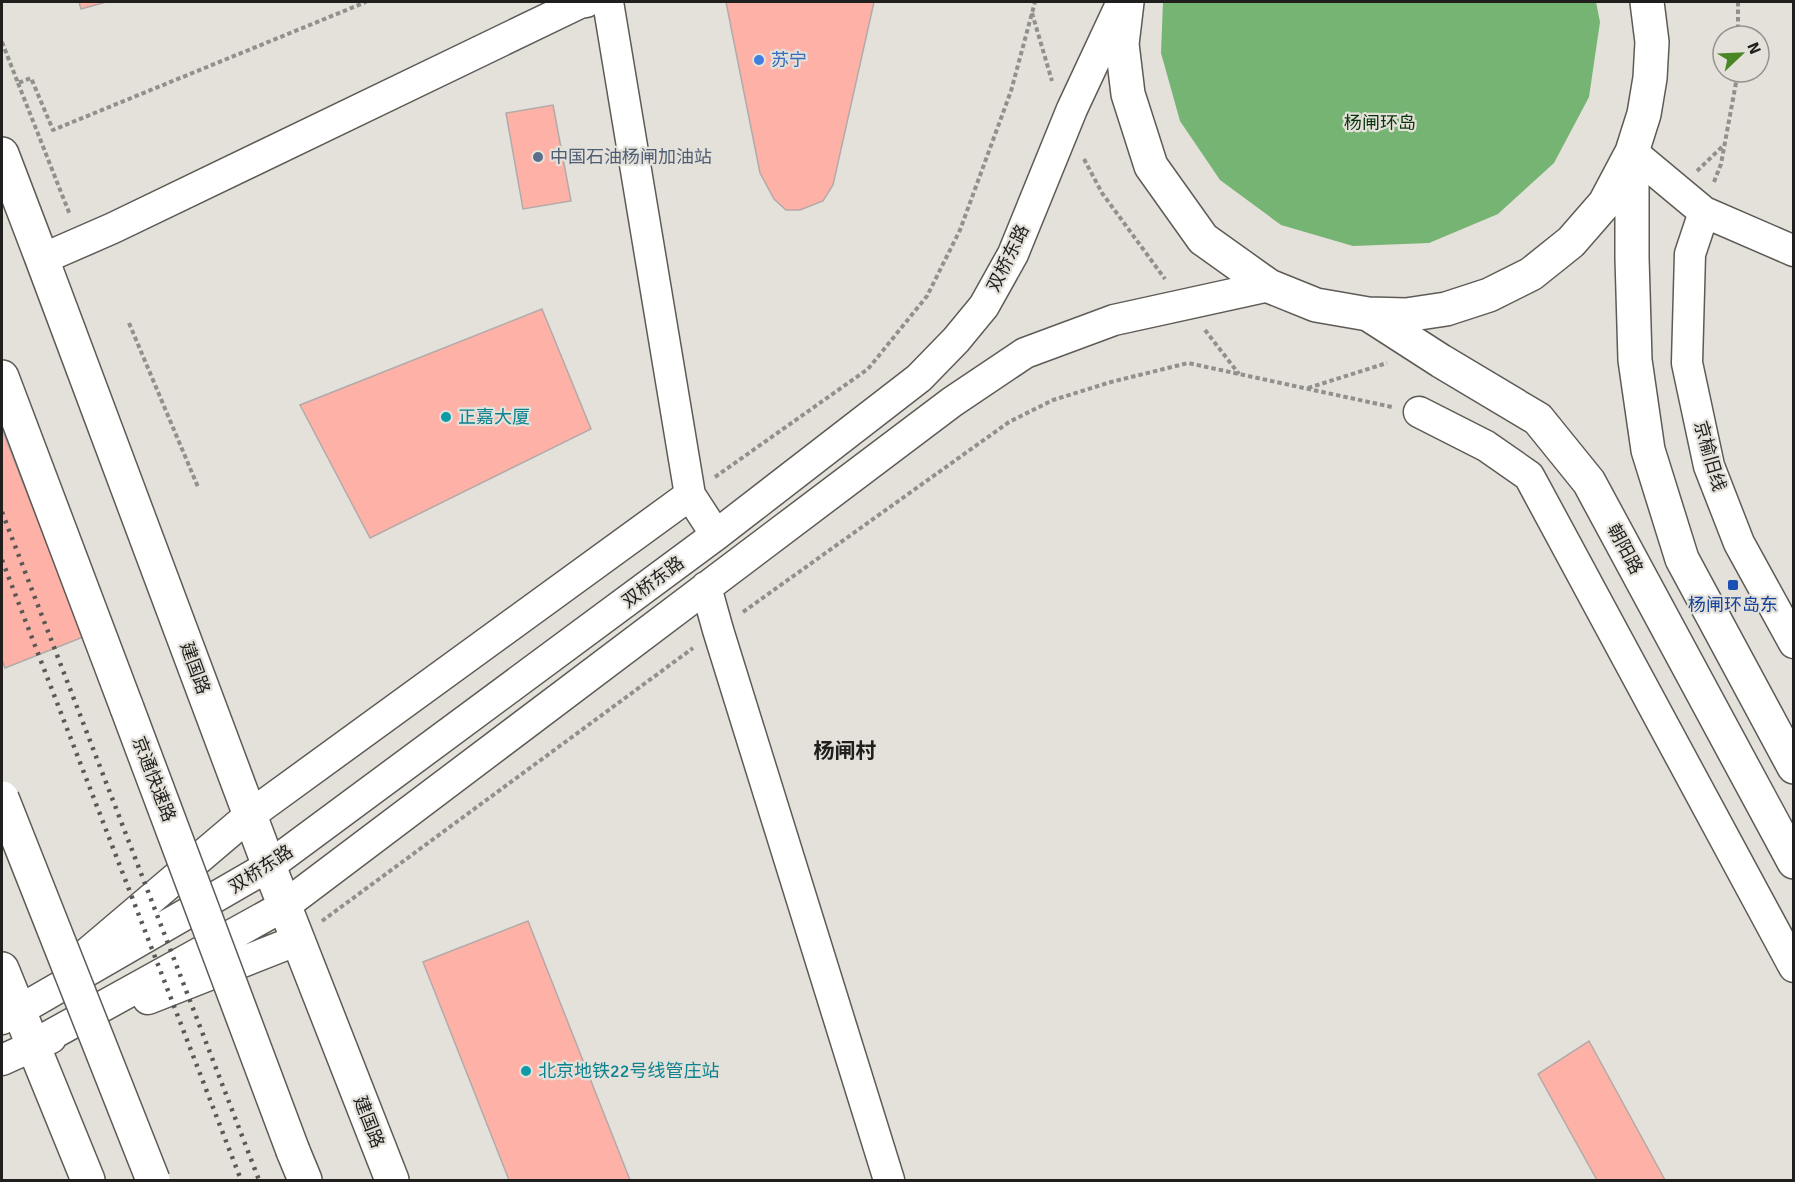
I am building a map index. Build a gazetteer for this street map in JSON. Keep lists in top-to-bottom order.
{
  "streets": {
    "main road": ["朝阳路", "建国路", "京通快速路"],
    "street": ["双桥东路", "京榆旧线"]
  },
  "crossings": [
    ["双桥东路", "建国路"]
  ],
  "districts": ["杨闸村"],
  "parks": ["杨闸环岛"],
  "places": {
    "other": [
      "苏宁",
      "中国石油杨闸加油站",
      "正嘉大厦",
      "北京地铁22号线管庄站"
    ],
    "transit": ["杨闸环岛东"]
  },
  "north": "top right"
}
